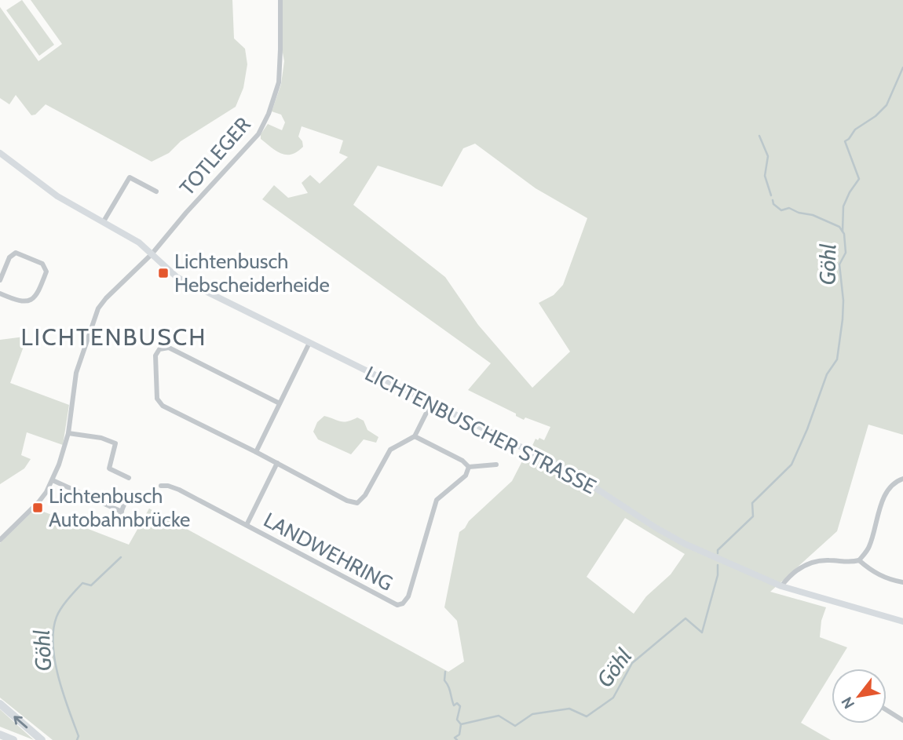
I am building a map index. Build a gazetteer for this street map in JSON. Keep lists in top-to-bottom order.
{
  "streets": {
    "street": ["TOTLEGER", "LICHTENBUSCHER STRASSE", "LANDWEHRING"]
  },
  "crossings": [
    ["TOTLEGER", "LICHTENBUSCHER STRASSE"]
  ],
  "districts": ["LICHTENBUSCH"],
  "water": ["Göhl"],
  "places": {
    "transit": ["Lichtenbusch Hebscheiderheide", "Lichtenbusch Autobahnbrücke"]
  },
  "north": "bottom left"
}
